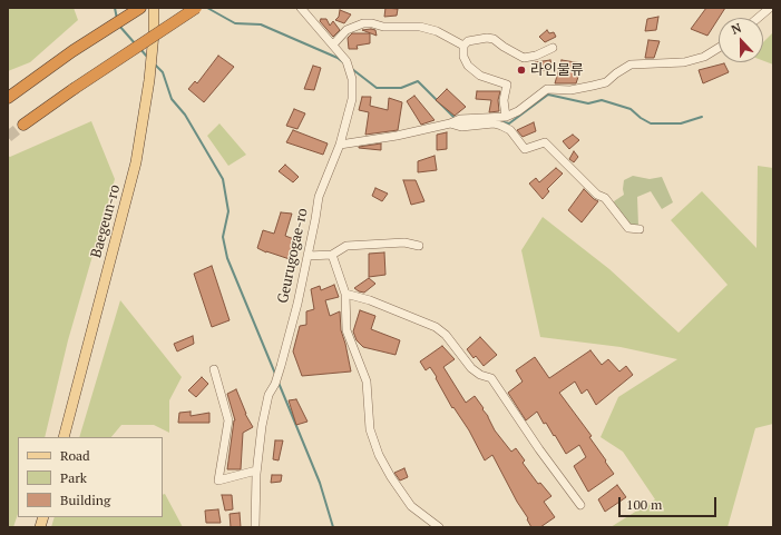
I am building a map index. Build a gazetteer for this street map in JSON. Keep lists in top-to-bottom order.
{
  "streets": {
    "main road": ["Baegeun-ro"],
    "street": ["Geurugogae-ro"]
  },
  "places": ["라인물류"],
  "legend": ["Road", "Park", "Building"],
  "scale_bar": "100 m",
  "north": "top"
}
